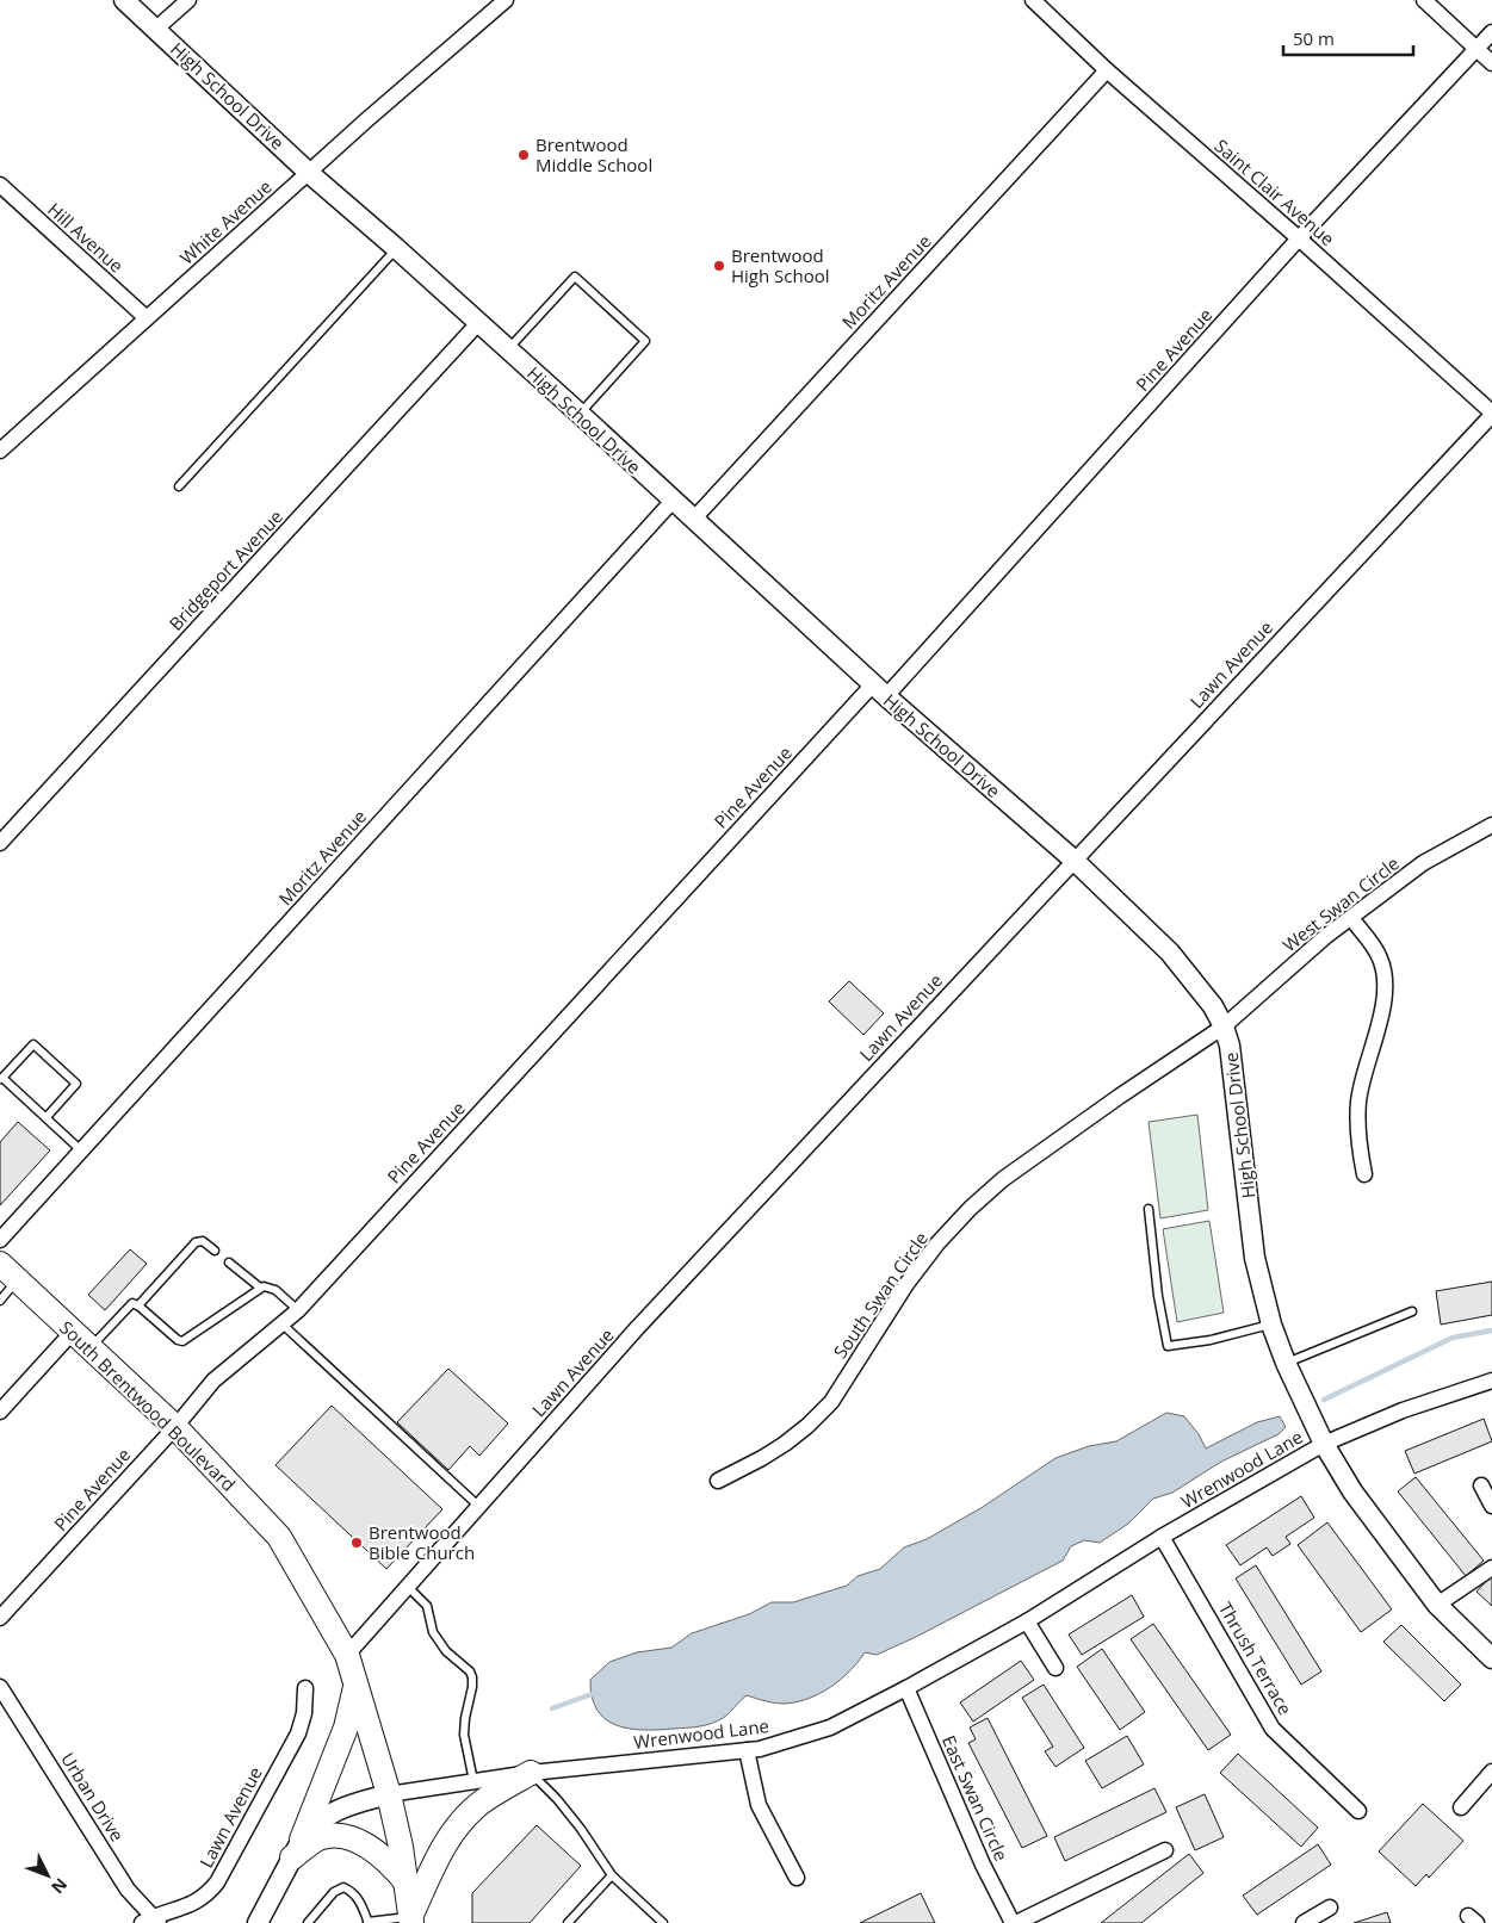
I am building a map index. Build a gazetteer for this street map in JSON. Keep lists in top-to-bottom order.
{
  "streets": {
    "main road": ["South Brentwood Boulevard"],
    "street": [
      "High School Drive",
      "Saint Clair Avenue",
      "White Avenue",
      "Hill Avenue",
      "Moritz Avenue",
      "Pine Avenue",
      "Bridgeport Avenue",
      "Lawn Avenue",
      "West Swan Circle",
      "South Swan Circle",
      "Wrenwood Lane",
      "Thrush Terrace",
      "Urban Drive",
      "East Swan Circle"
    ]
  },
  "crossings": [
    ["High School Drive", "White Avenue"],
    ["High School Drive", "Moritz Avenue"],
    ["High School Drive", "Pine Avenue"],
    ["High School Drive", "Bridgeport Avenue"],
    ["High School Drive", "Lawn Avenue"],
    ["High School Drive", "West Swan Circle"],
    ["High School Drive", "South Swan Circle"],
    ["High School Drive", "Wrenwood Lane"],
    ["Saint Clair Avenue", "Moritz Avenue"],
    ["Saint Clair Avenue", "Pine Avenue"],
    ["Saint Clair Avenue", "Lawn Avenue"],
    ["White Avenue", "Hill Avenue"],
    ["Pine Avenue", "South Brentwood Boulevard"],
    ["Lawn Avenue", "South Brentwood Boulevard"],
    ["Lawn Avenue", "Urban Drive"],
    ["West Swan Circle", "South Swan Circle"],
    ["South Brentwood Boulevard", "Wrenwood Lane"],
    ["Wrenwood Lane", "Thrush Terrace"],
    ["Wrenwood Lane", "East Swan Circle"]
  ],
  "places": ["Brentwood Middle School", "Brentwood High School", "Brentwood Bible Church"],
  "scale_bar": "50 m",
  "north": "bottom right"
}
